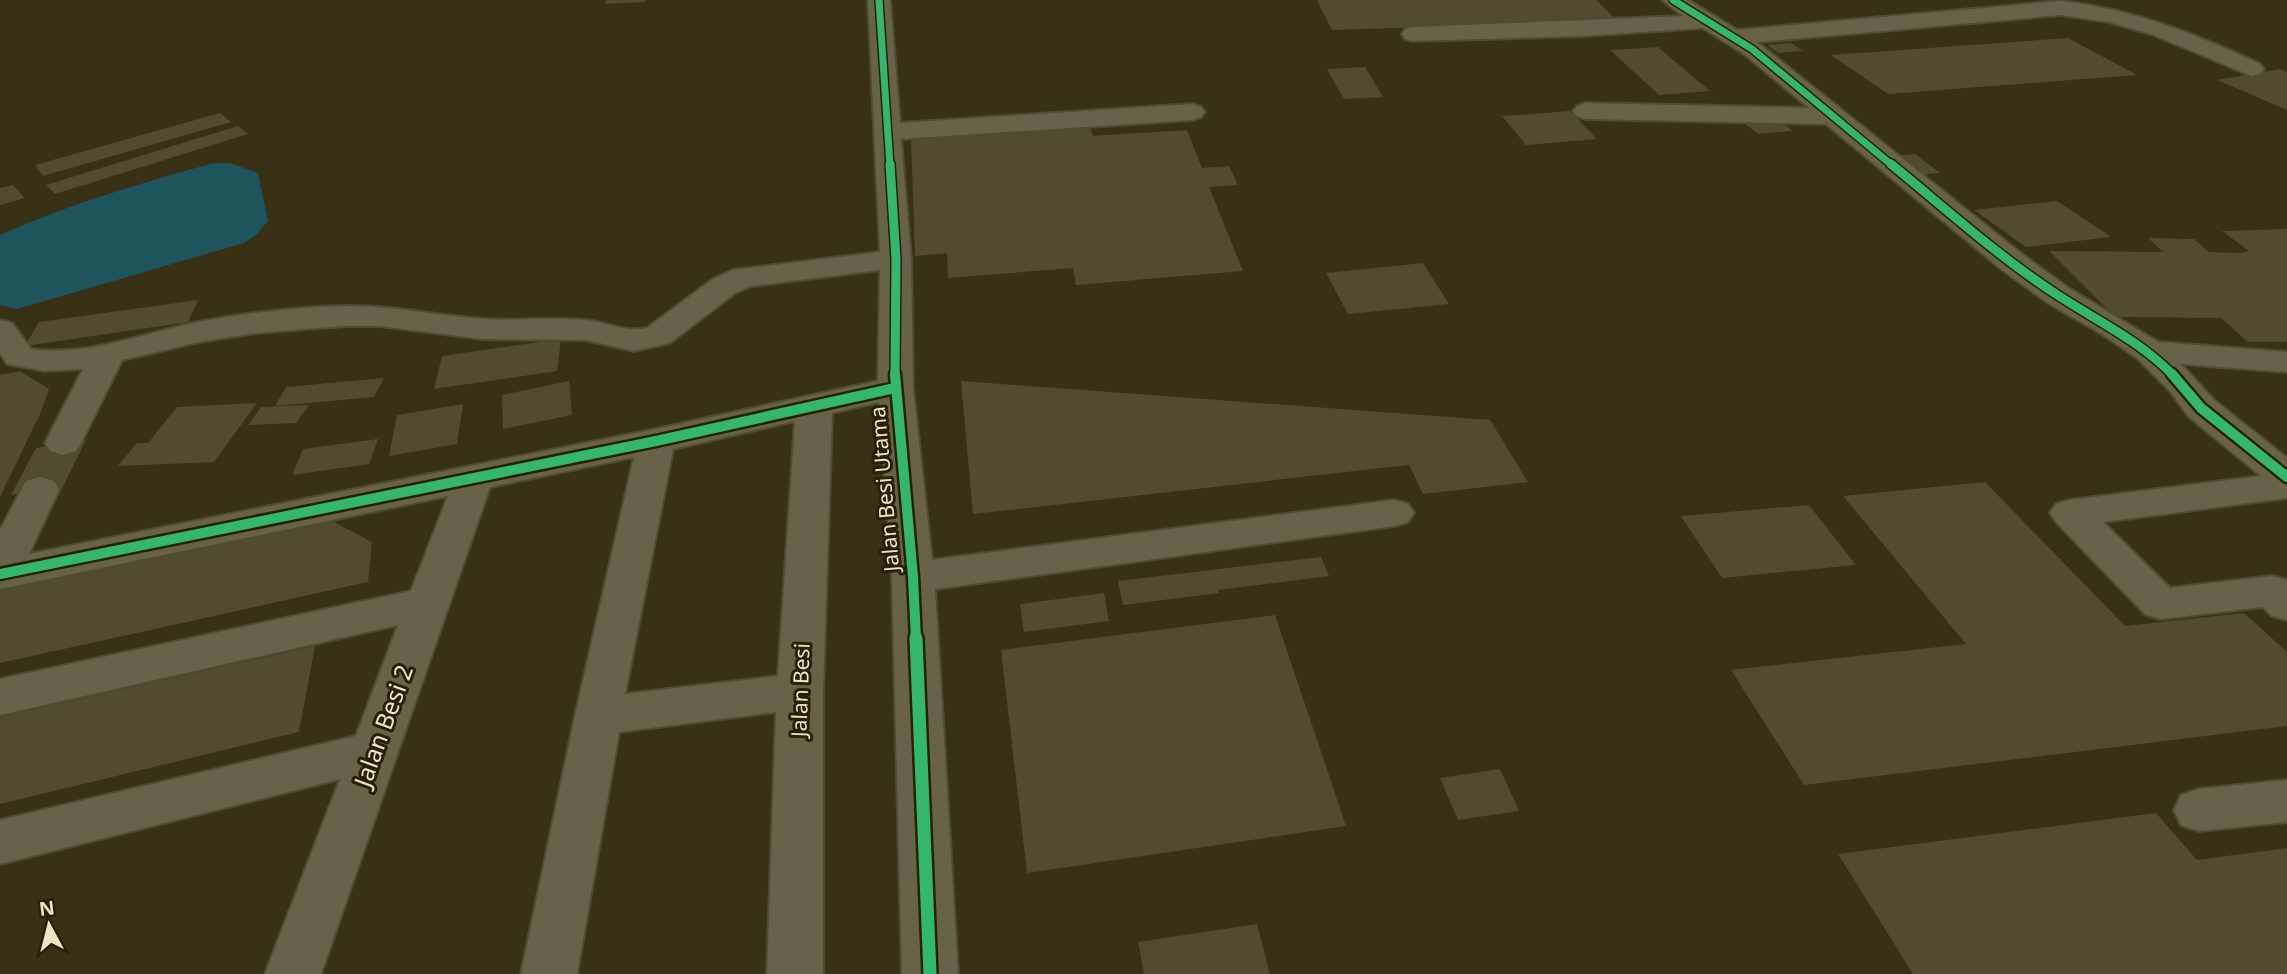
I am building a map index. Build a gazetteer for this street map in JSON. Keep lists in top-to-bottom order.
{
  "streets": {
    "street": ["Jalan Besi Utama", "Jalan Besi", "Jalan Besi 2"]
  },
  "north": "top"
}
